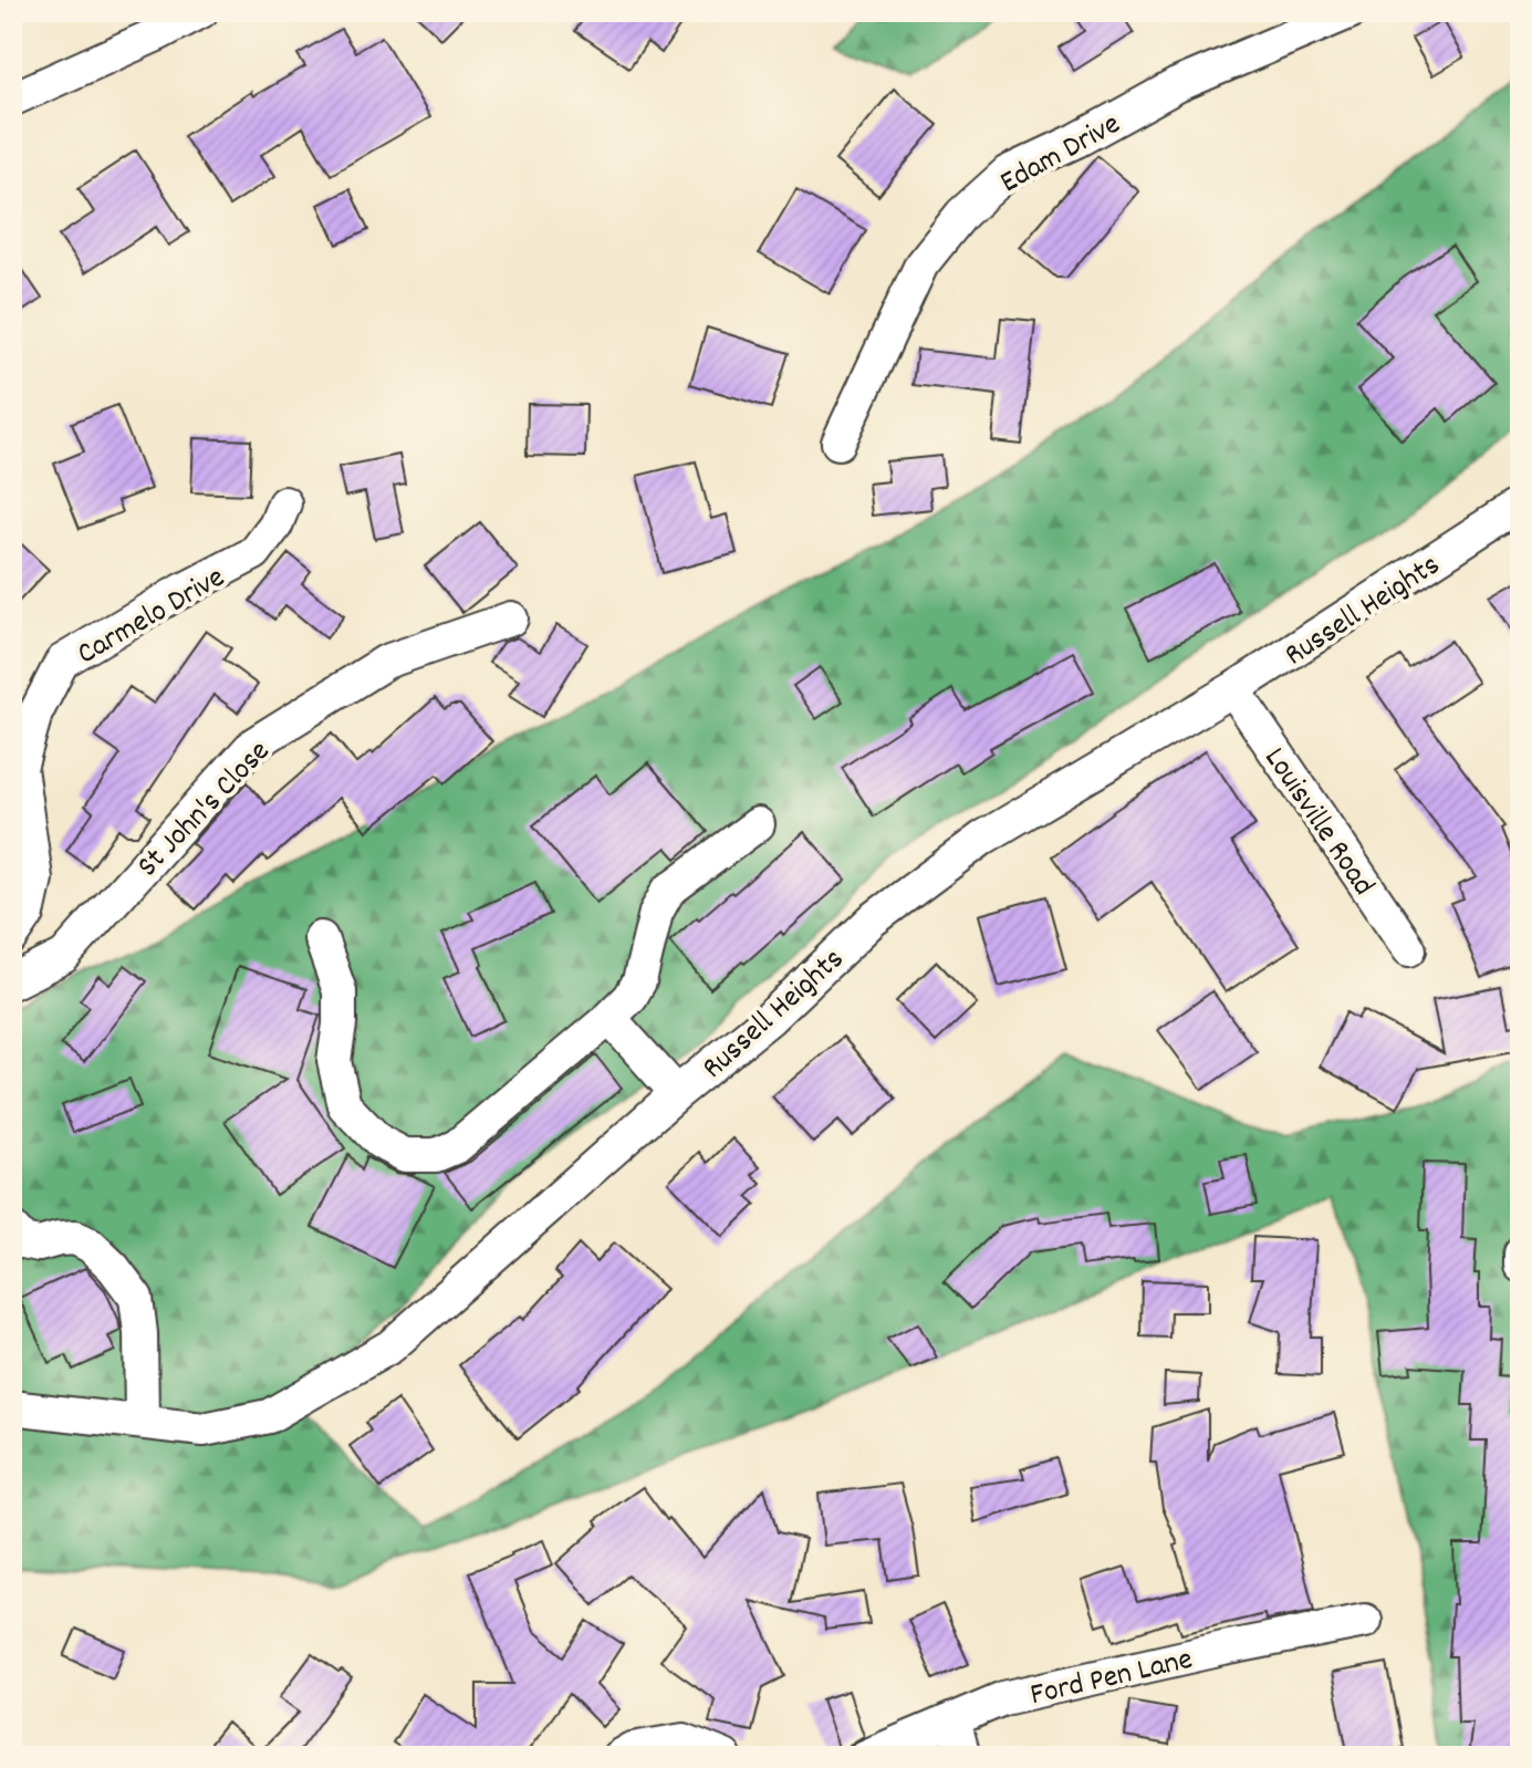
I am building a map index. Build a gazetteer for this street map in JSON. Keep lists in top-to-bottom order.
{
  "streets": {
    "street": [
      "Edam Drive",
      "Russell Heights",
      "Carmelo Drive",
      "St John's Close",
      "Louisville Road",
      "Ford Pen Lane"
    ]
  },
  "crossings": [
    ["Russell Heights", "Louisville Road"]
  ]
}
